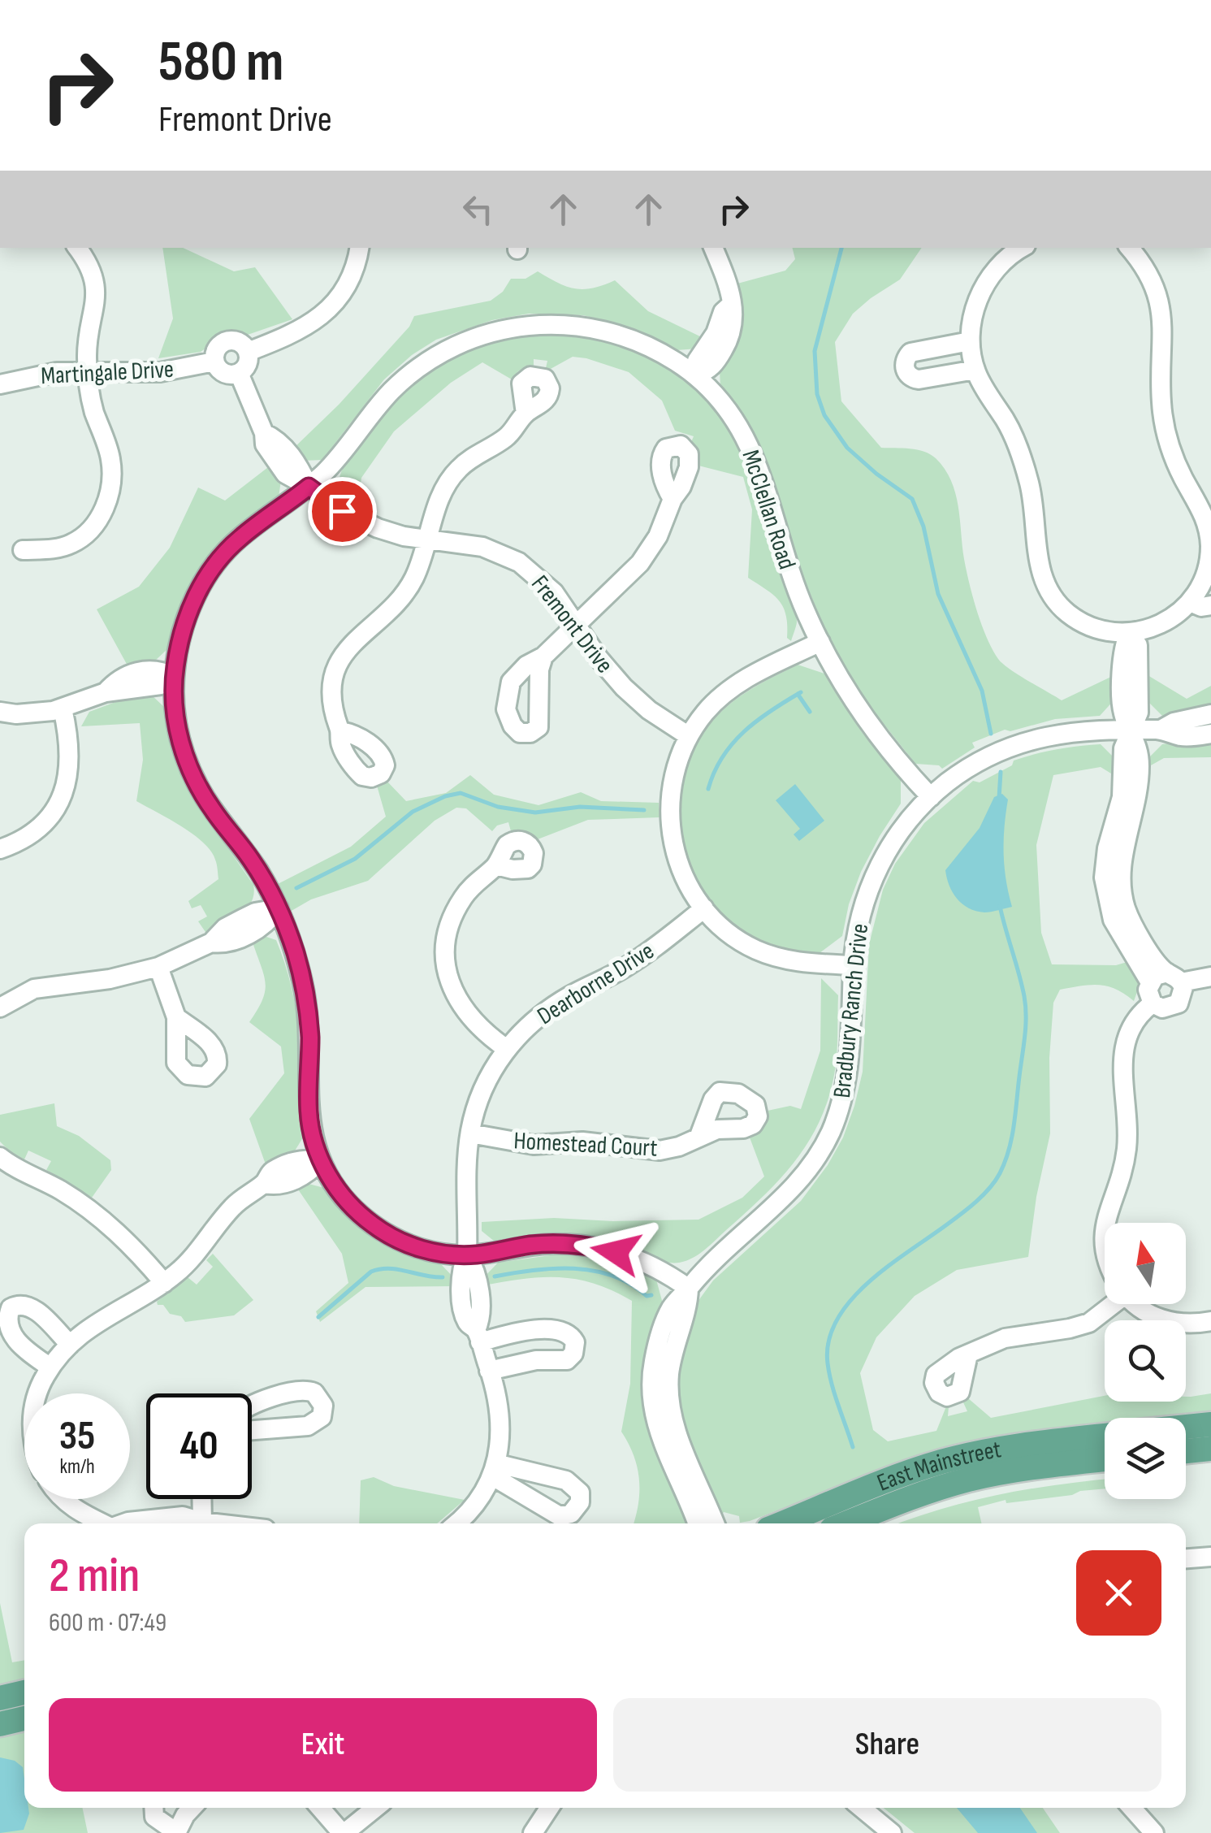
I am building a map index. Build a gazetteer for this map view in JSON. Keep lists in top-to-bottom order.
{
  "streets": {
    "main road": ["East Mainstreet"],
    "street": [
      "Martingale Drive",
      "McClellan Road",
      "Fremont Drive",
      "Dearborne Drive",
      "Bradbury Ranch Drive",
      "Homestead Court"
    ]
  },
  "crossings": [
    ["Martingale Drive", "Fremont Drive"],
    ["McClellan Road", "Fremont Drive"],
    ["McClellan Road", "Dearborne Drive"],
    ["McClellan Road", "Bradbury Ranch Drive"],
    ["Dearborne Drive", "Homestead Court"]
  ],
  "north": "top",
  "page": {
    "turn": ["580 m", "Fremont Drive"],
    "speed": "35 km/h",
    "limit": "40",
    "heading": ["2 min", "600 m · 07:49"],
    "buttons": ["Exit", "Share"]
  }
}
